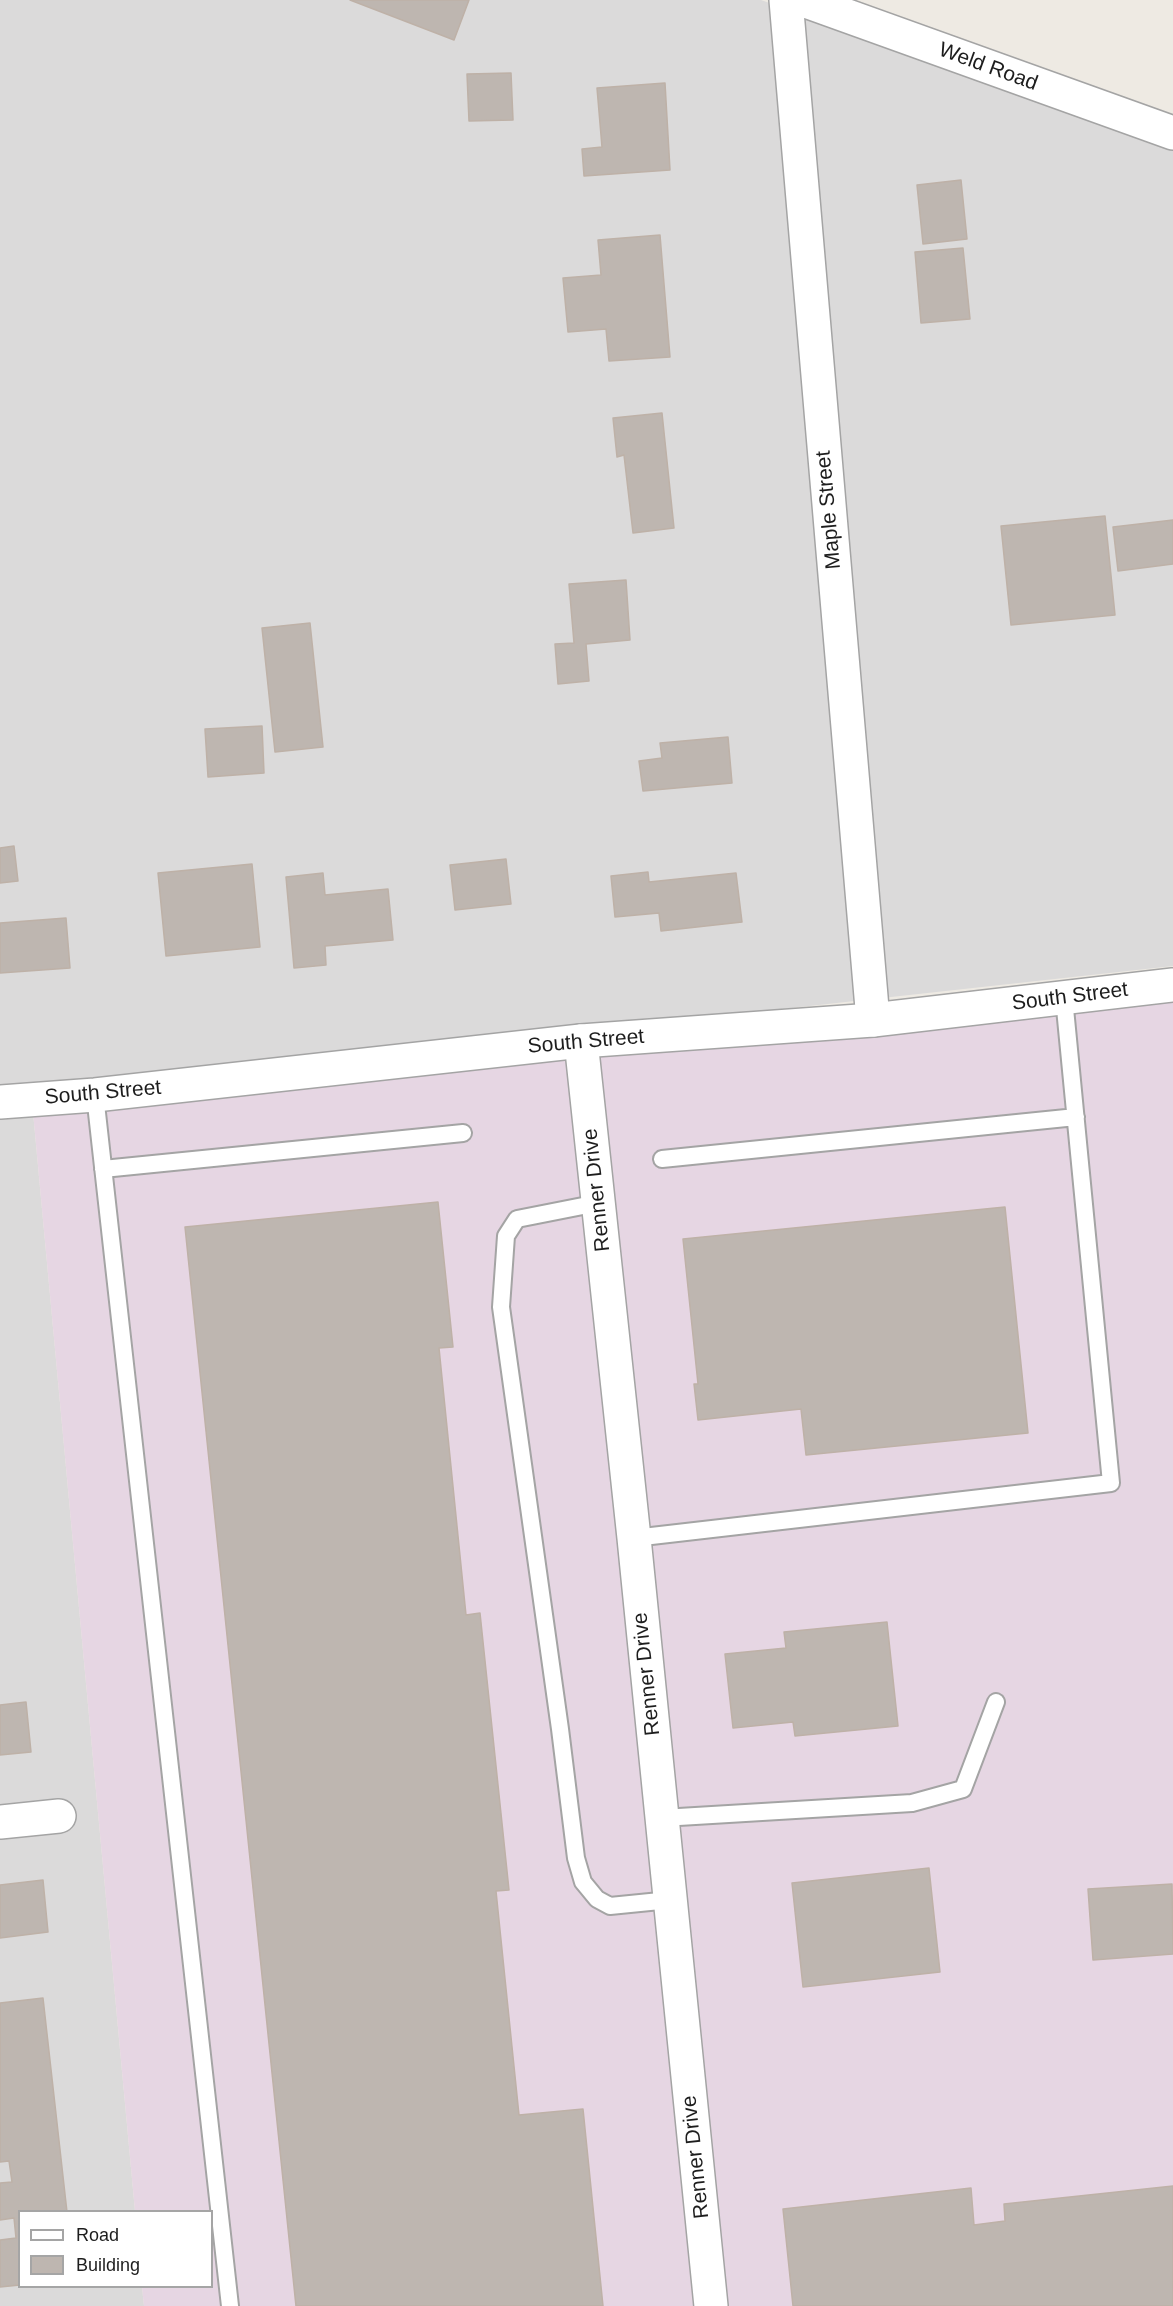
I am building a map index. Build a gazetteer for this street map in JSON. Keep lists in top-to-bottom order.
{
  "streets": {
    "street": [
      "Weld Road",
      "Maple Street",
      "South Street",
      "Renner Drive"
    ]
  },
  "crossings": [
    ["Maple Street", "South Street"],
    ["South Street", "Renner Drive"]
  ],
  "legend": ["Road", "Building"]
}
